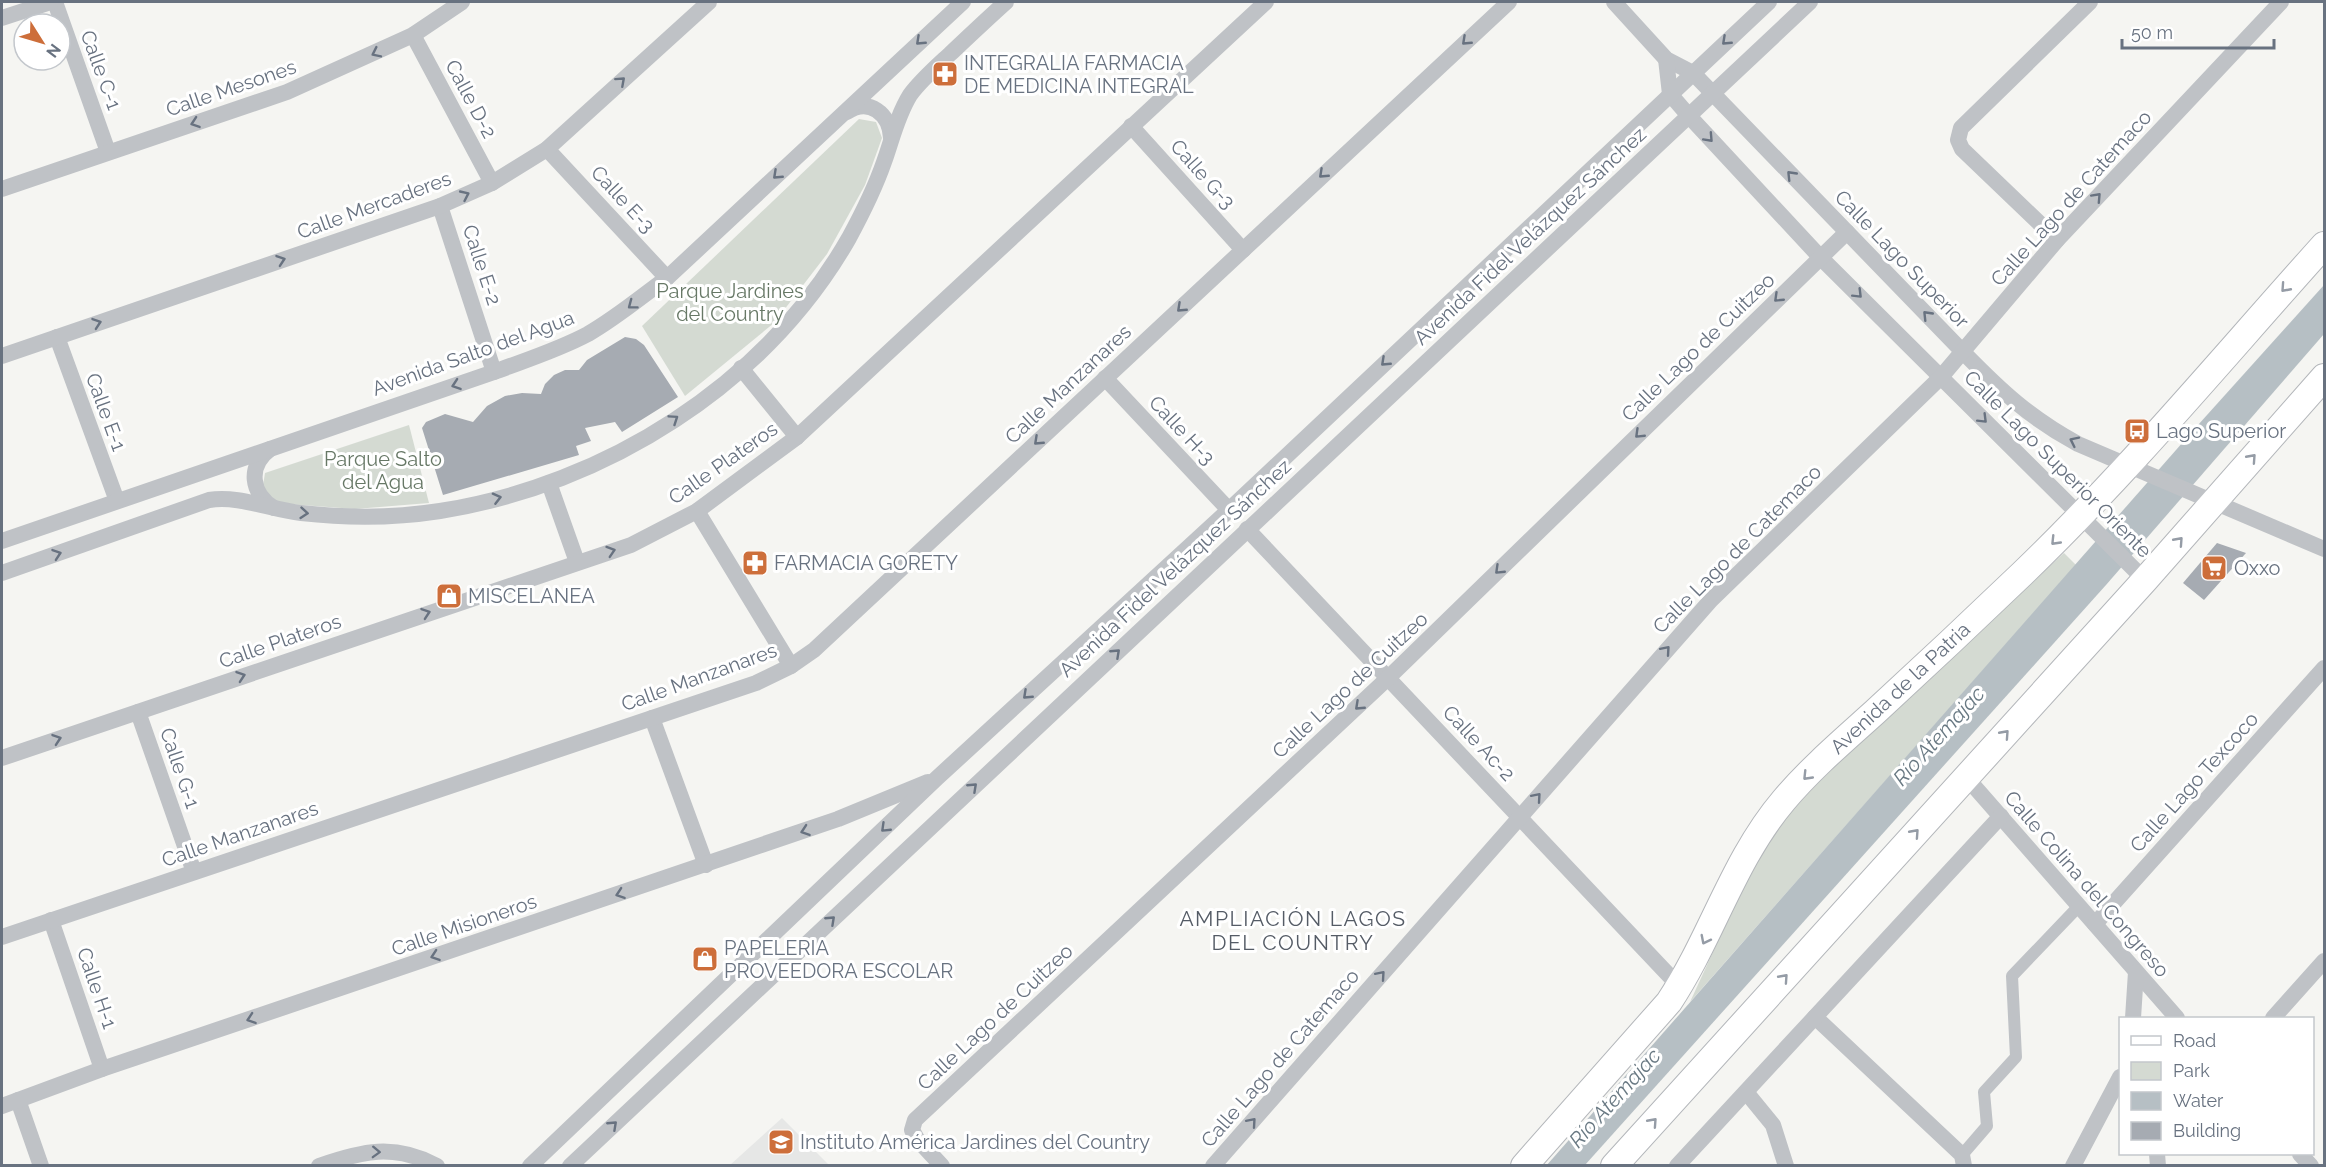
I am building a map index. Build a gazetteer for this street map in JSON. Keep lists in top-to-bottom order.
{
  "streets": {
    "main road": ["Avenida de la Patria"],
    "street": [
      "Calle C-1",
      "Calle Mesones",
      "Calle D-2",
      "Calle G-3",
      "Calle Lago de Catemaco",
      "Calle E-3",
      "Calle Mercaderes",
      "Avenida Fidel Velázquez Sánchez",
      "Calle Lago Superior",
      "Calle E-2",
      "Calle Lago de Cuitzeo",
      "Avenida Salto del Agua",
      "Calle Manzanares",
      "Calle E-1",
      "Calle H-3",
      "Calle Plateros",
      "Calle Lago Superior Oriente",
      "Calle Ac-2",
      "Calle G-1",
      "Calle Lago Texcoco",
      "Calle Colina del Congreso",
      "Calle Misioneros",
      "Calle H-1"
    ]
  },
  "crossings": [
    ["Calle C-1", "Calle Mesones"],
    ["Calle Mesones", "Calle D-2"],
    ["Calle D-2", "Calle Mercaderes"],
    ["Calle G-3", "Calle Manzanares"],
    ["Calle G-3", "Calle Plateros"],
    ["Calle Lago de Catemaco", "Calle Lago Superior"],
    ["Calle Lago de Catemaco", "Calle Lago Superior Oriente"],
    ["Calle Lago de Catemaco", "Calle Ac-2"],
    ["Calle E-3", "Calle Mercaderes"],
    ["Calle E-3", "Avenida Salto del Agua"],
    ["Calle Mercaderes", "Calle E-2"],
    ["Calle Mercaderes", "Calle E-1"],
    ["Avenida Fidel Velázquez Sánchez", "Calle Lago Superior"],
    ["Avenida Fidel Velázquez Sánchez", "Calle H-3"],
    ["Avenida Fidel Velázquez Sánchez", "Calle Ac-2"],
    ["Avenida Fidel Velázquez Sánchez", "Calle Misioneros"],
    ["Calle Lago Superior", "Calle Lago de Cuitzeo"],
    ["Calle Lago Superior", "Avenida de la Patria"],
    ["Calle E-2", "Avenida Salto del Agua"],
    ["Calle Lago de Cuitzeo", "Calle Ac-2"],
    ["Avenida Salto del Agua", "Calle E-1"],
    ["Calle Manzanares", "Calle H-3"],
    ["Calle Manzanares", "Calle G-1"],
    ["Calle Manzanares", "Calle H-1"],
    ["Calle Plateros", "Calle G-1"],
    ["Calle Lago Superior Oriente", "Avenida de la Patria"],
    ["Avenida de la Patria", "Calle Ac-2"],
    ["Calle Lago Texcoco", "Calle Colina del Congreso"],
    ["Calle Misioneros", "Calle H-1"]
  ],
  "one_way": [
    "Calle Mesones",
    "Calle Lago de Catemaco",
    "Calle Mercaderes",
    "Calle Lago de Cuitzeo",
    "Calle Manzanares",
    "Calle Lago Superior Oriente",
    "Calle Misioneros"
  ],
  "districts": ["AMPLIACIÓN LAGOS DEL COUNTRY"],
  "water": ["Río Atemajac"],
  "parks": ["Parque Jardines del Country", "Parque Salto del Agua"],
  "places": {
    "pharmacy": ["INTEGRALIA FARMACIA DE MEDICINA INTEGRAL", "FARMACIA GORETY"],
    "bus stop": ["Lago Superior"],
    "supermarket": ["Oxxo"],
    "shop": ["MISCELANEA", "PAPELERIA PROVEEDORA ESCOLAR"],
    "school or university": ["Instituto América Jardines del Country"]
  },
  "legend": [
    "Road",
    "Park",
    "Water",
    "Building"
  ],
  "scale_bar": "50 m",
  "north": "bottom right"
}
